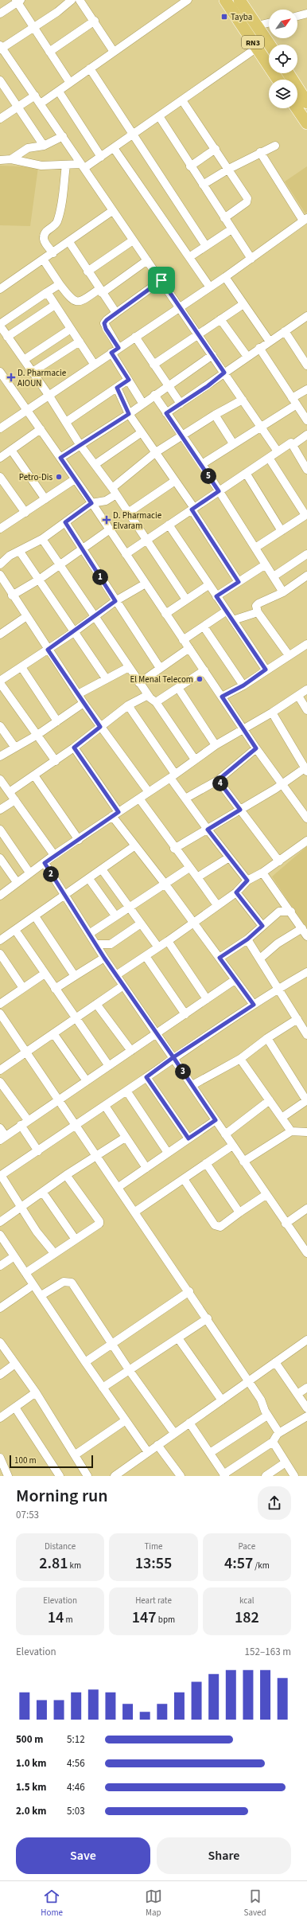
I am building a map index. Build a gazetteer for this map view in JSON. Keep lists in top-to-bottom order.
{
  "streets": {
    "highway": ["RN3"]
  },
  "places": {
    "transit": ["Tayba"],
    "health": ["D. Pharmacie AIOUN", "D. Pharmacie Elvaram"],
    "other": ["Petro-Dis", "El Menal Telecom"]
  },
  "scale_bar": "100 m",
  "north": "top right",
  "page": {
    "pins": [
      "5",
      "1",
      "4",
      "2",
      "3"
    ],
    "scale": "100 m",
    "heading": ["Morning run", "07:53"],
    "stats": [
      ["Distance", "2.81 km"],
      ["Time", "13:55"],
      ["Pace", "4:57 /km"],
      ["Elevation", "14 m"],
      ["Heart rate", "147 bpm"],
      ["kcal", "182"]
    ],
    "chart": ["Elevation", "152–163 m"],
    "list": [
      {
        "name": "500 m",
        "note": "5:12"
      },
      {
        "name": "1.0 km",
        "note": "4:56"
      },
      {
        "name": "1.5 km",
        "note": "4:46"
      },
      {
        "name": "2.0 km",
        "note": "5:03"
      }
    ],
    "buttons": ["Save", "Share"],
    "tabs": ["Home", "Map", "Saved"]
  }
}
